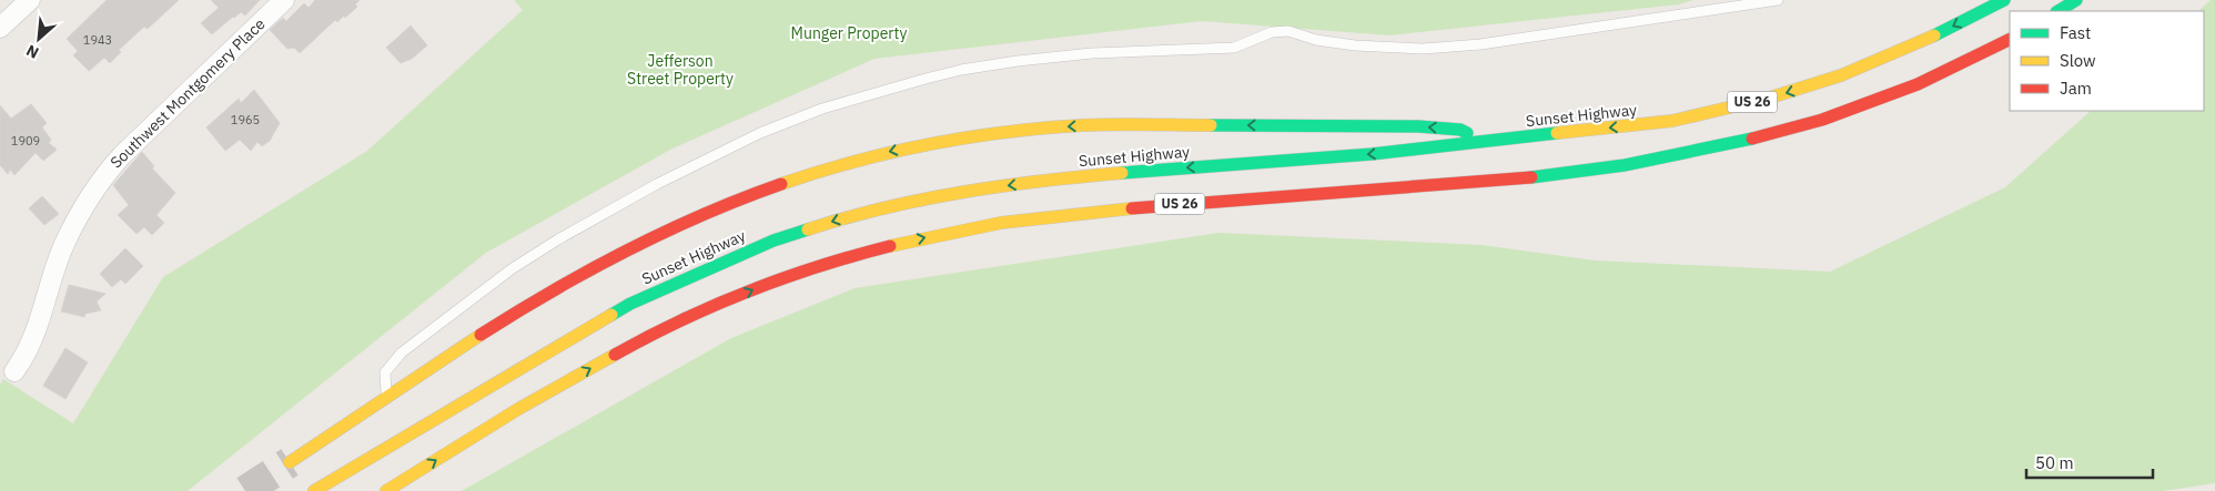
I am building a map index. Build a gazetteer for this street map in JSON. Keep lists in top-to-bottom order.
{
  "streets": {
    "highway": ["US 26", "Sunset Highway"],
    "street": ["Southwest Montgomery Place"]
  },
  "parks": ["Munger Property", "Jefferson Street Property"],
  "house_numbers": ["1943", "1965", "1909"],
  "legend": ["Fast", "Slow", "Jam"],
  "scale_bar": "50 m",
  "north": "bottom left"
}
